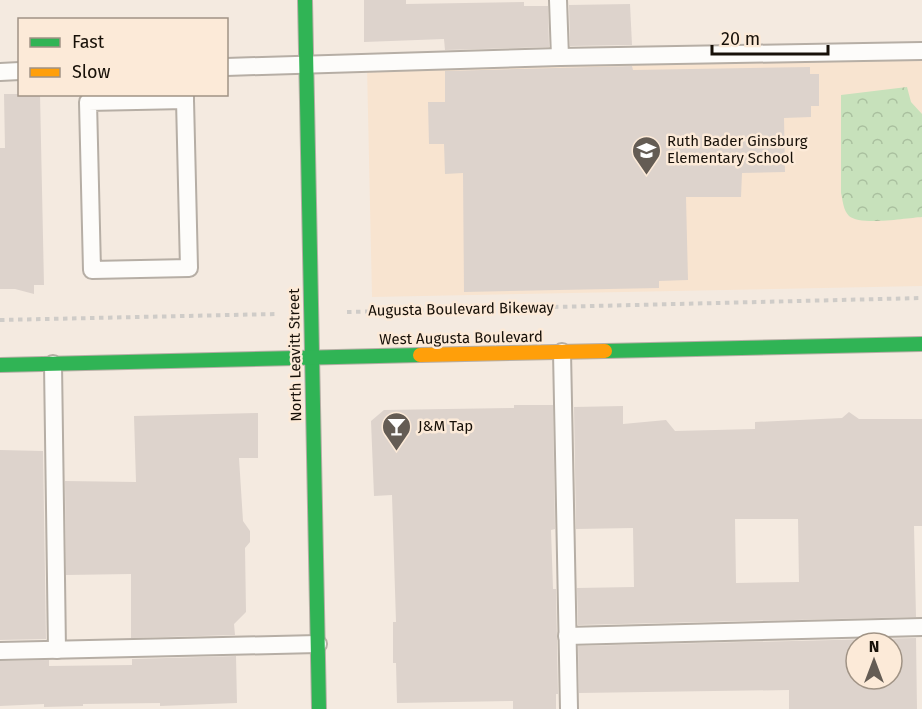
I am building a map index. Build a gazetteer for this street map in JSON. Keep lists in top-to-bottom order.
{
  "streets": {
    "street": ["West Augusta Boulevard", "North Leavitt Street"],
    "path": ["Augusta Boulevard Bikeway"]
  },
  "crossings": [
    ["Augusta Boulevard Bikeway", "North Leavitt Street"],
    ["West Augusta Boulevard", "North Leavitt Street"]
  ],
  "places": {
    "school or university": ["Ruth Bader Ginsburg Elementary School"],
    "bar": ["J&M Tap"]
  },
  "legend": ["Fast", "Slow"],
  "scale_bar": "20 m",
  "north": "top"
}
